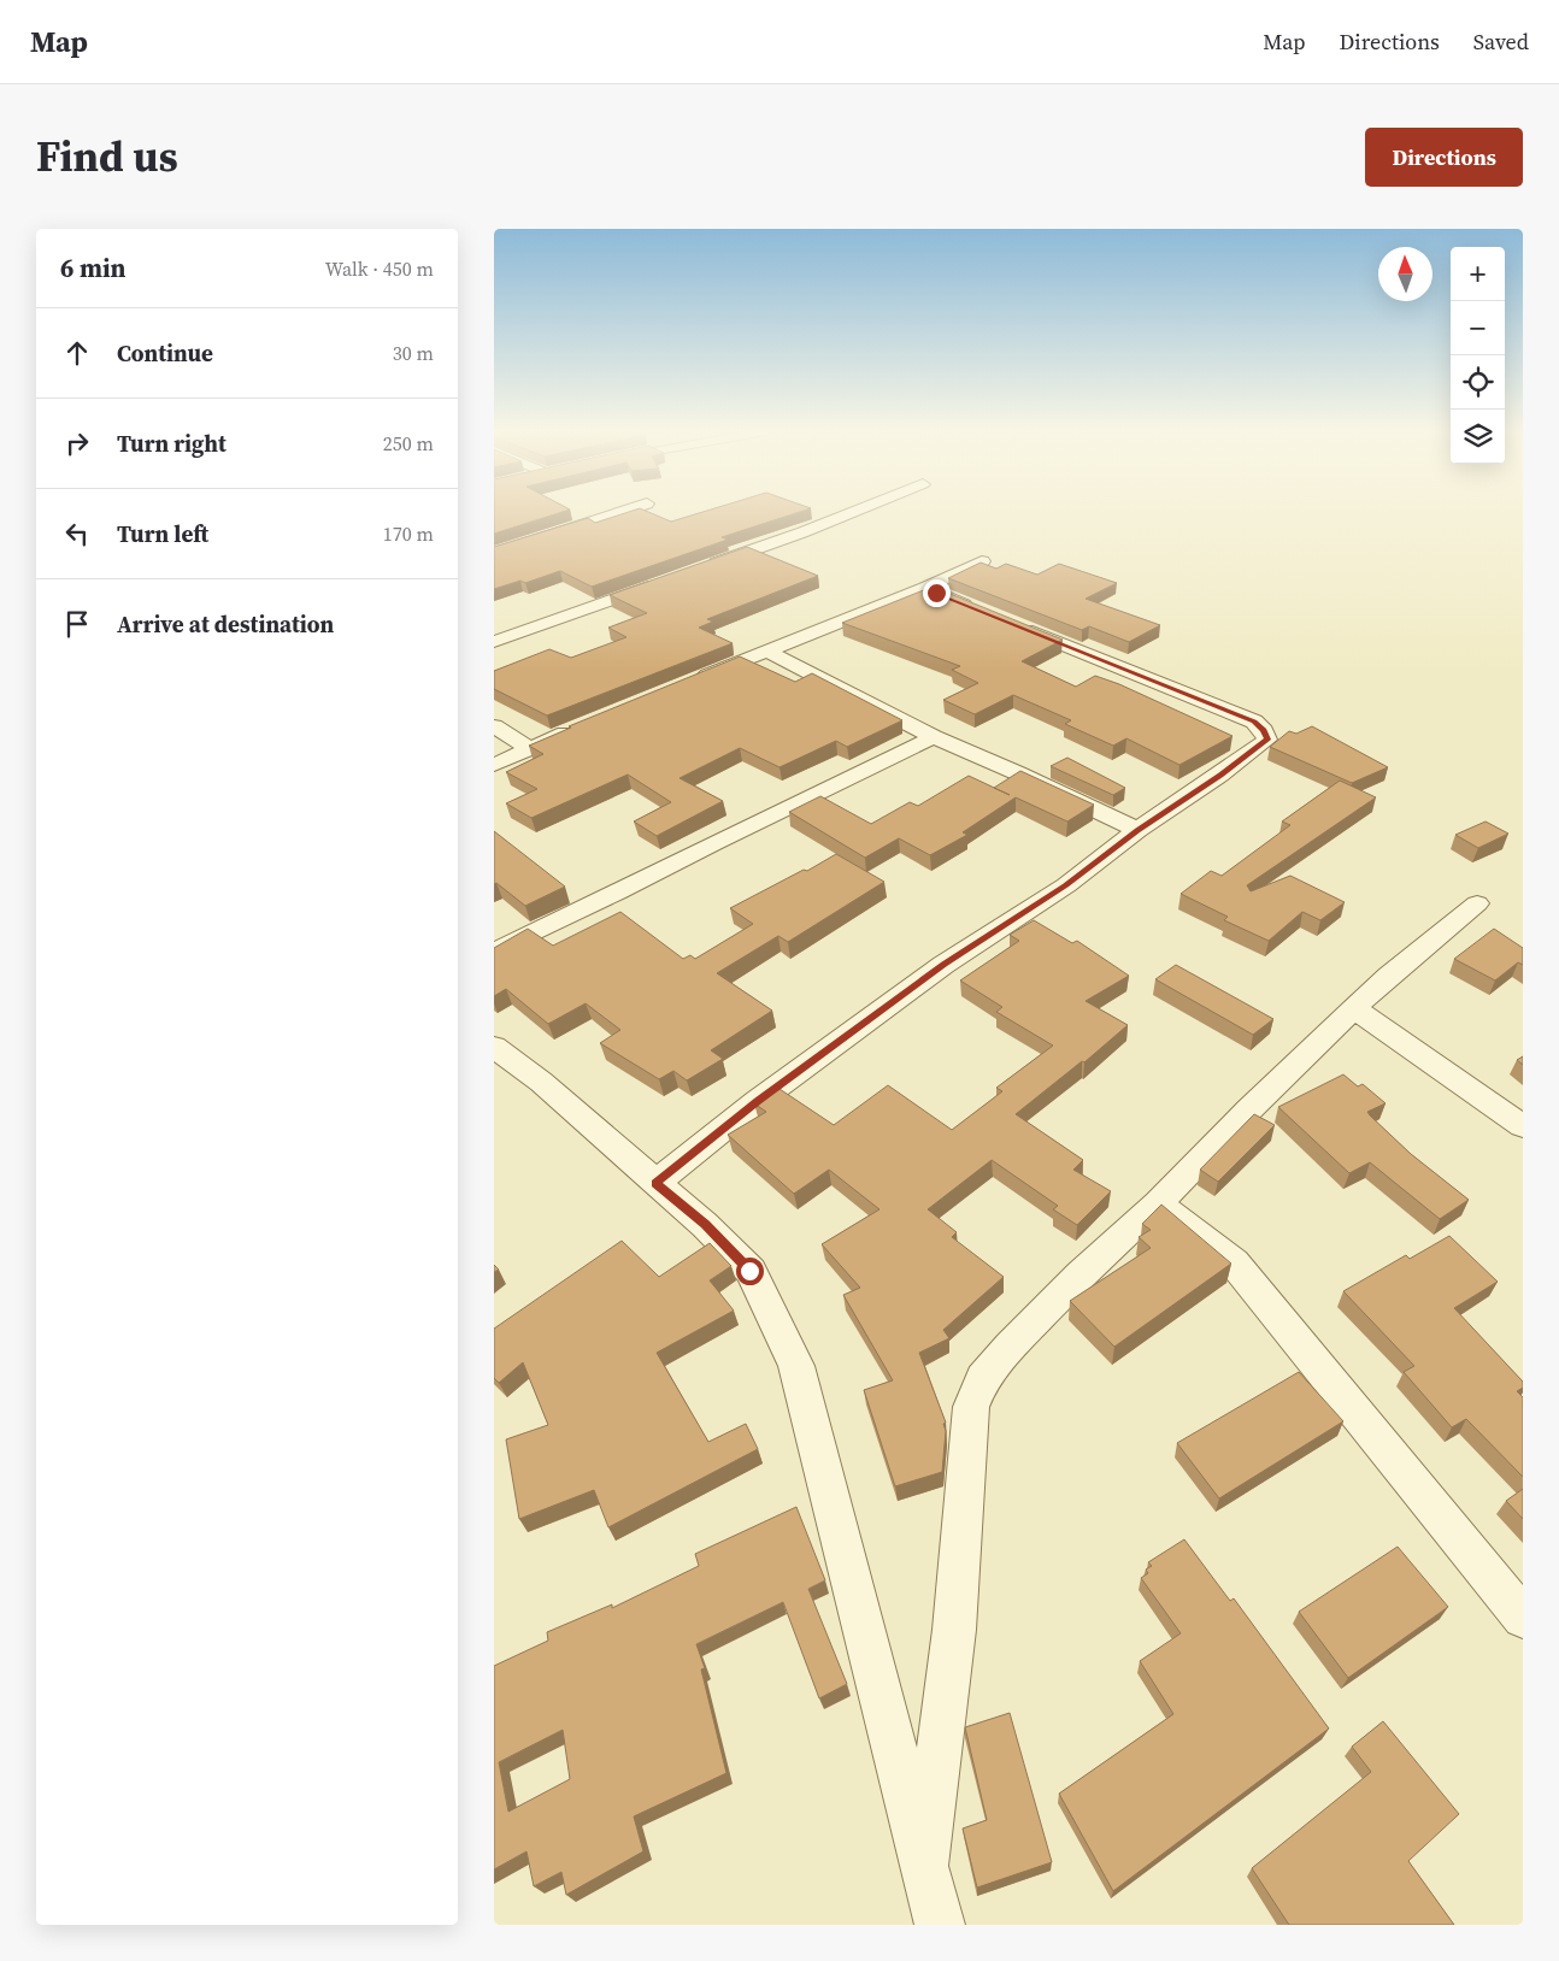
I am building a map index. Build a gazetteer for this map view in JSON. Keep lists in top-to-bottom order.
{
  "north": "top",
  "page": {
    "header": "Map",
    "nav": ["Map", "Directions", "Saved"],
    "title": "Find us",
    "buttons": "Directions",
    "heading": ["6 min", "Walk · 450 m"],
    "map_buttons": ["+", "−"],
    "list": [
      ["Continue", "30 m"],
      ["Turn right", "250 m"],
      ["Turn left", "170 m"],
      "Arrive at destination"
    ]
  }
}
